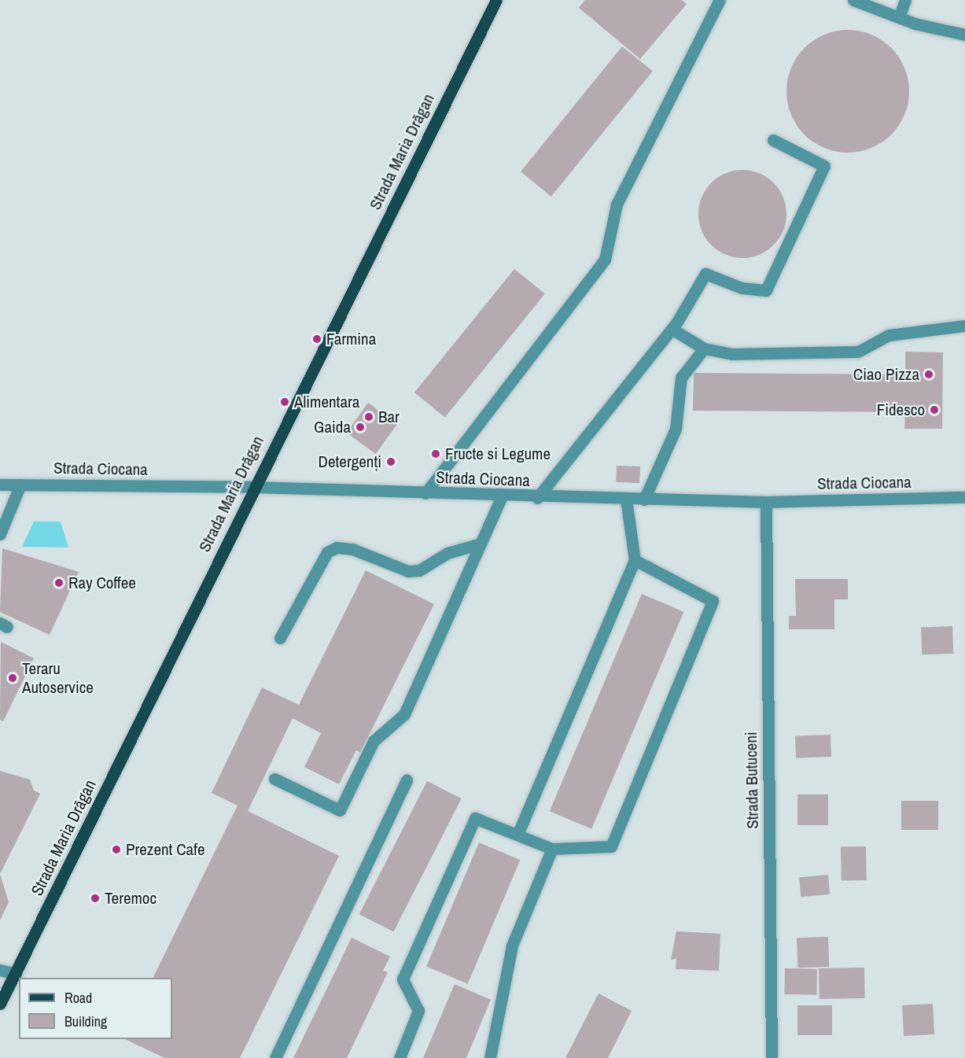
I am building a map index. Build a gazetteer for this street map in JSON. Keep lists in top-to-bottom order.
{
  "streets": {
    "main road": ["Strada Maria Drăgan"],
    "street": ["Strada Ciocana", "Strada Butuceni"]
  },
  "crossings": [
    ["Strada Maria Drăgan", "Strada Ciocana"],
    ["Strada Ciocana", "Strada Butuceni"]
  ],
  "places": [
    "Farmina",
    "Ciao Pizza",
    "Alimentara",
    "Fidesco",
    "Bar",
    "Gaida",
    "Fructe si Legume",
    "Detergenți",
    "Ray Coffee",
    "Teraru Autoservice",
    "Prezent Cafe",
    "Teremoc"
  ],
  "legend": ["Road", "Building"]
}
